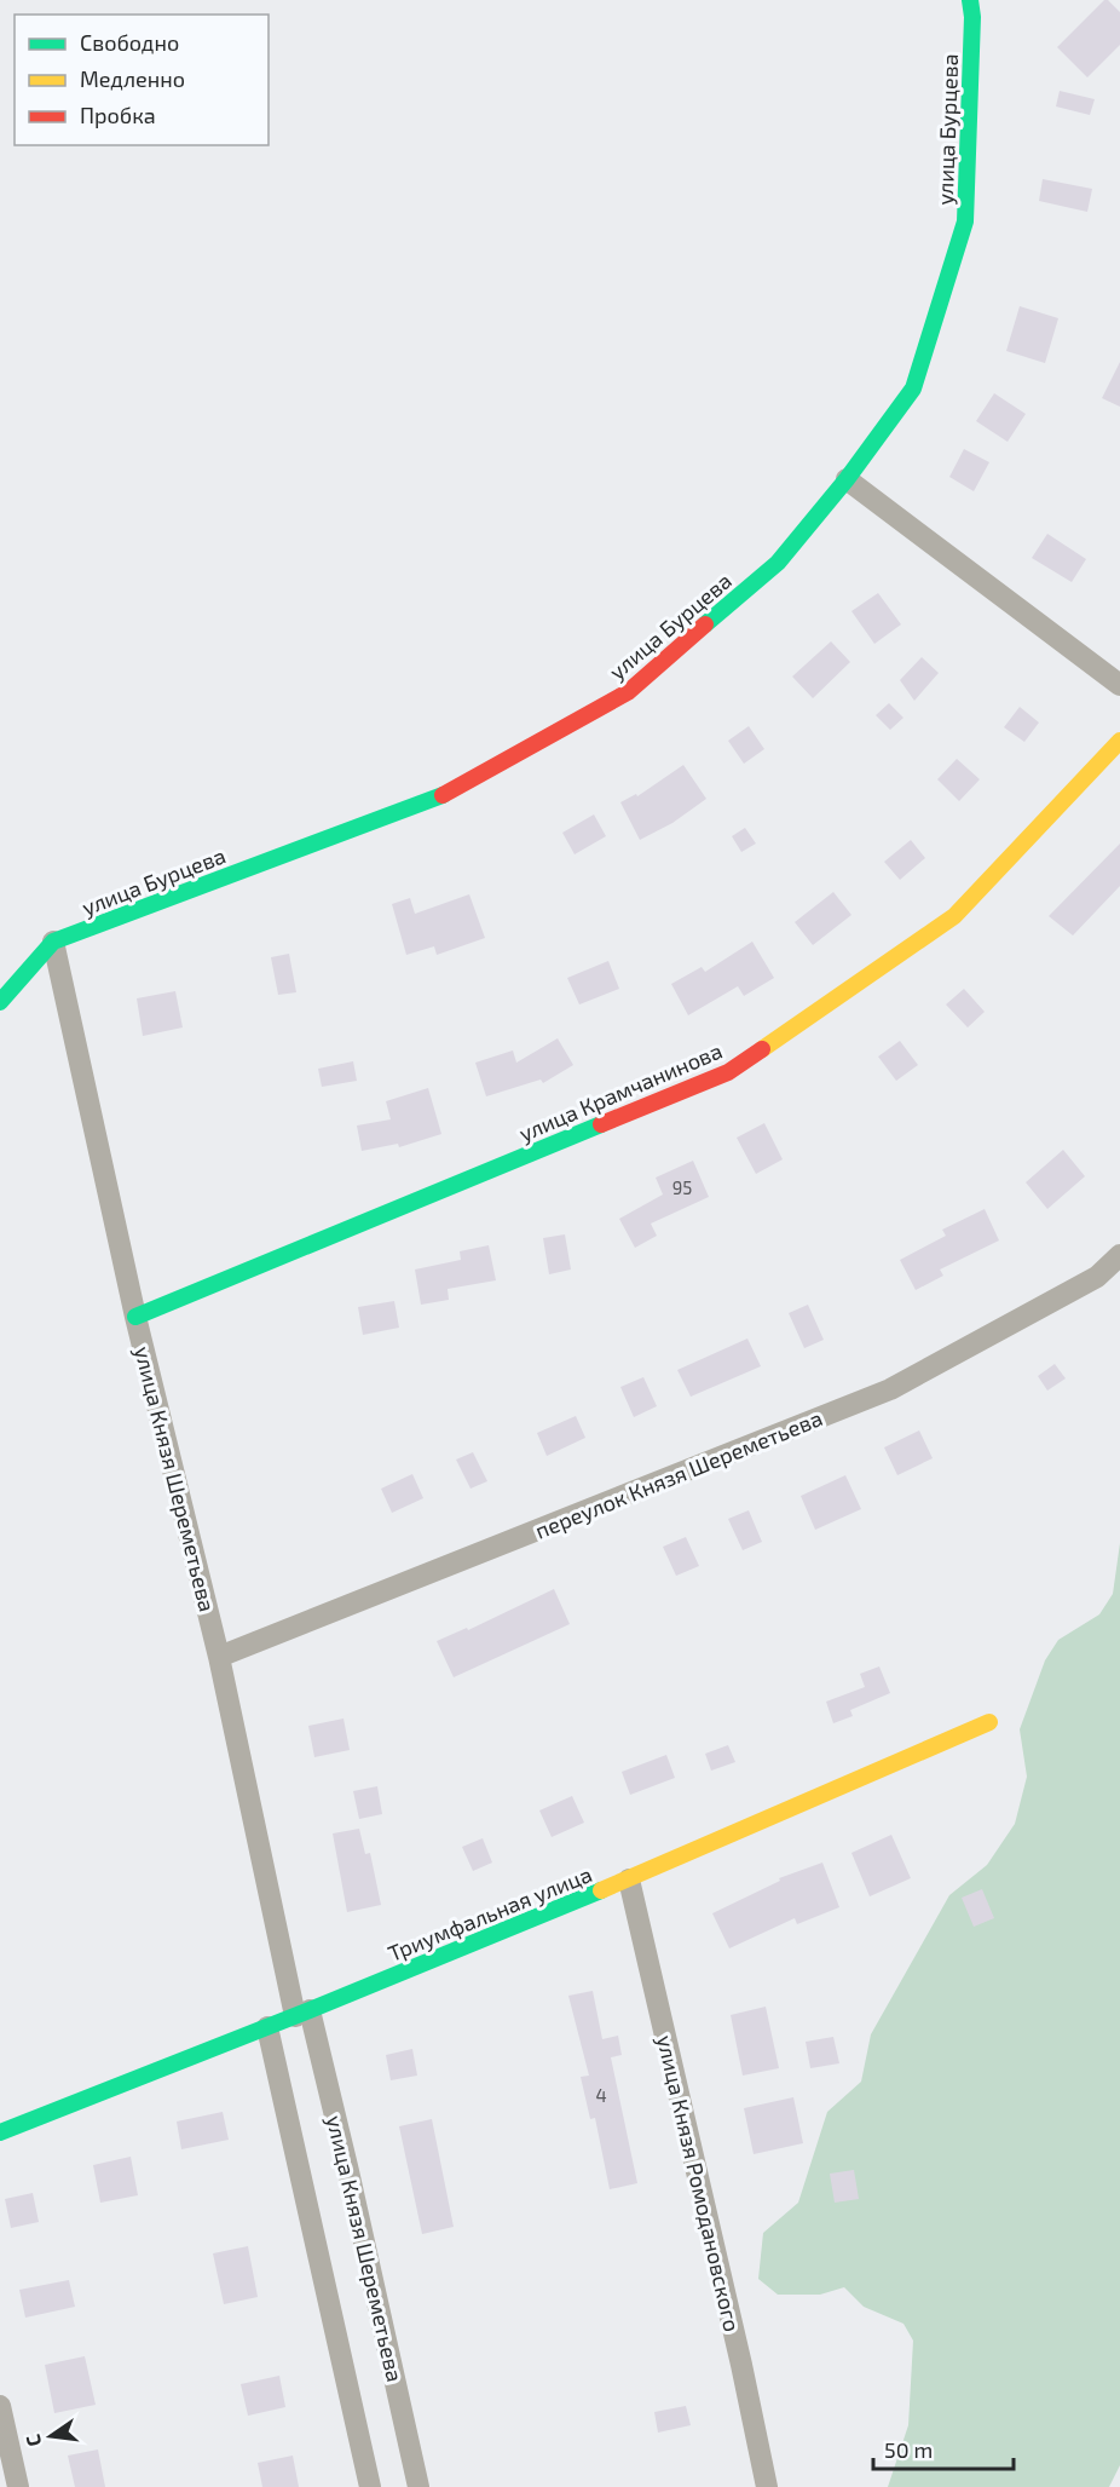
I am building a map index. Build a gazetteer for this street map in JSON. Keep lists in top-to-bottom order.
{
  "streets": {
    "street": [
      "улица Бурцева",
      "улица Крамчанинова",
      "переулок Князя Шереметьева",
      "улица Князя Шереметьева",
      "Триумфальная улица",
      "улица Князя Ромодановского"
    ]
  },
  "crossings": [
    ["улица Бурцева", "улица Князя Шереметьева"],
    ["улица Крамчанинова", "улица Князя Шереметьева"],
    ["переулок Князя Шереметьева", "улица Князя Шереметьева"],
    ["улица Князя Шереметьева", "Триумфальная улица"],
    ["Триумфальная улица", "улица Князя Ромодановского"]
  ],
  "house_numbers": ["95", "4"],
  "legend": ["Свободно", "Медленно", "Пробка"],
  "scale_bar": "50 m",
  "north": "left"
}
